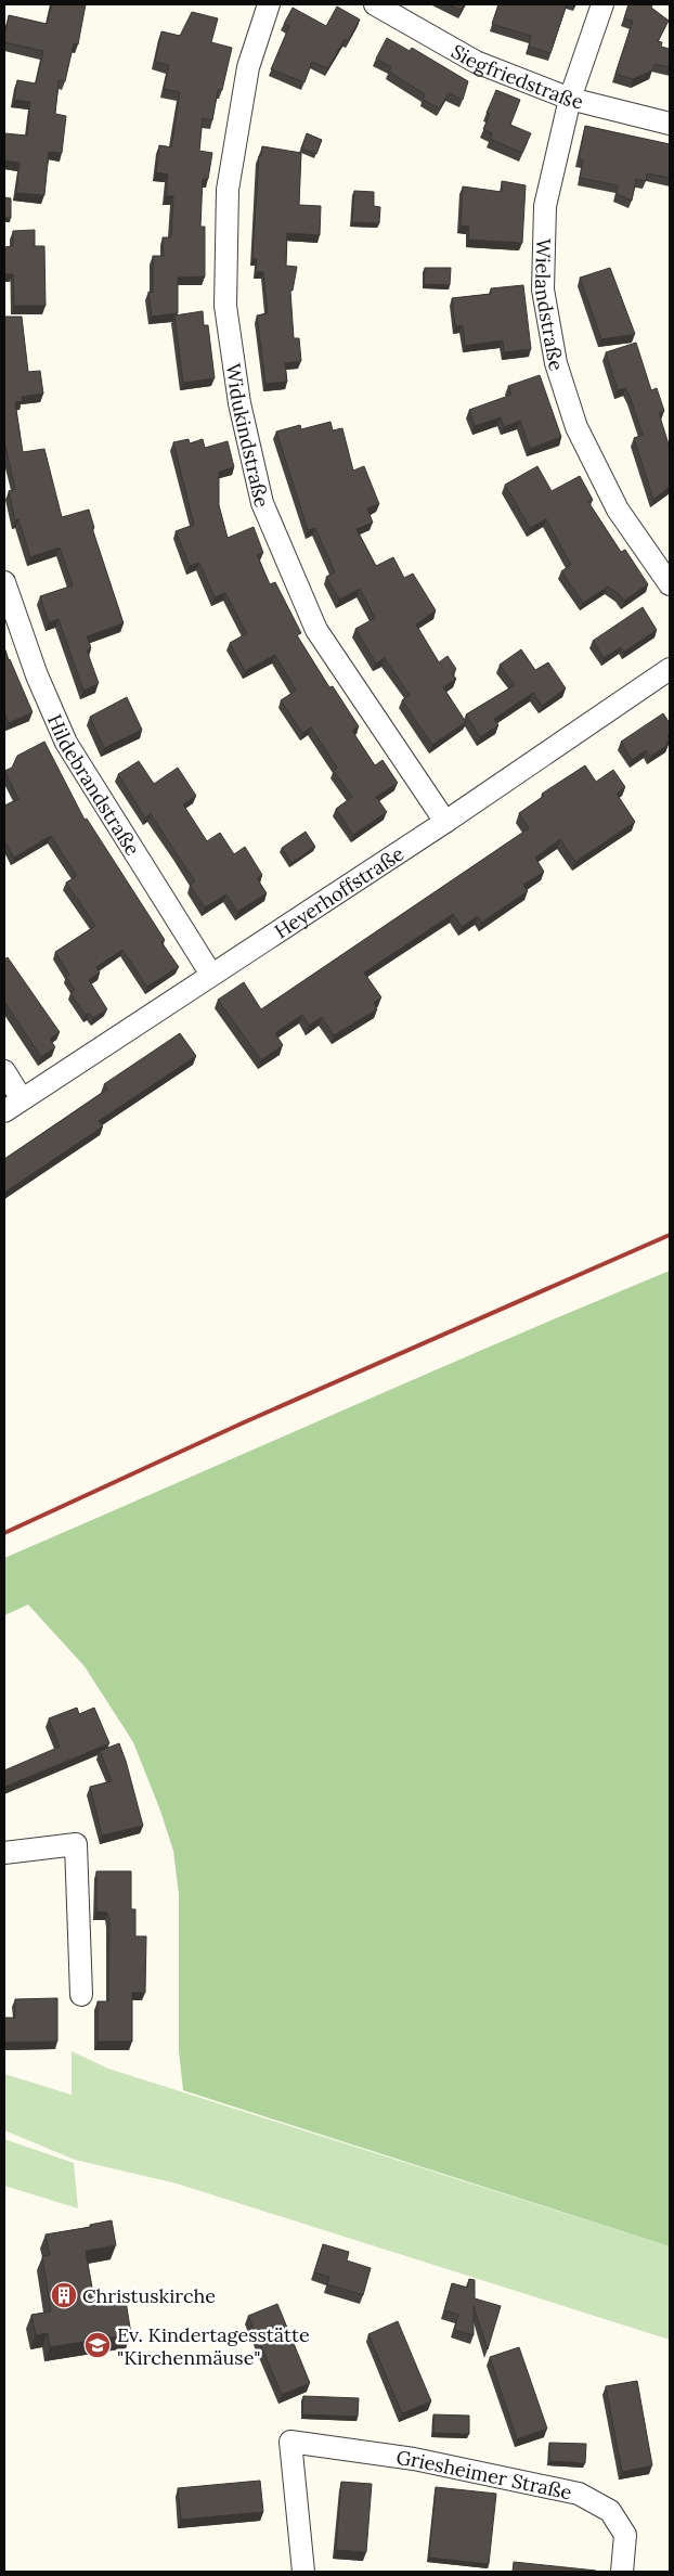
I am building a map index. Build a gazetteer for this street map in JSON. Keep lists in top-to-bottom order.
{
  "streets": {
    "street": [
      "Siegfriedstraße",
      "Wielandstraße",
      "Widukindstraße",
      "Hildebrandstraße",
      "Heyerhoffstraße",
      "Griesheimer Straße"
    ]
  },
  "crossings": [
    ["Siegfriedstraße", "Wielandstraße"],
    ["Widukindstraße", "Heyerhoffstraße"],
    ["Hildebrandstraße", "Heyerhoffstraße"]
  ],
  "places": {
    "building": ["Christuskirche"],
    "school or university": ["Ev. Kindertagesstätte \"Kirchenmäuse\""]
  }
}
